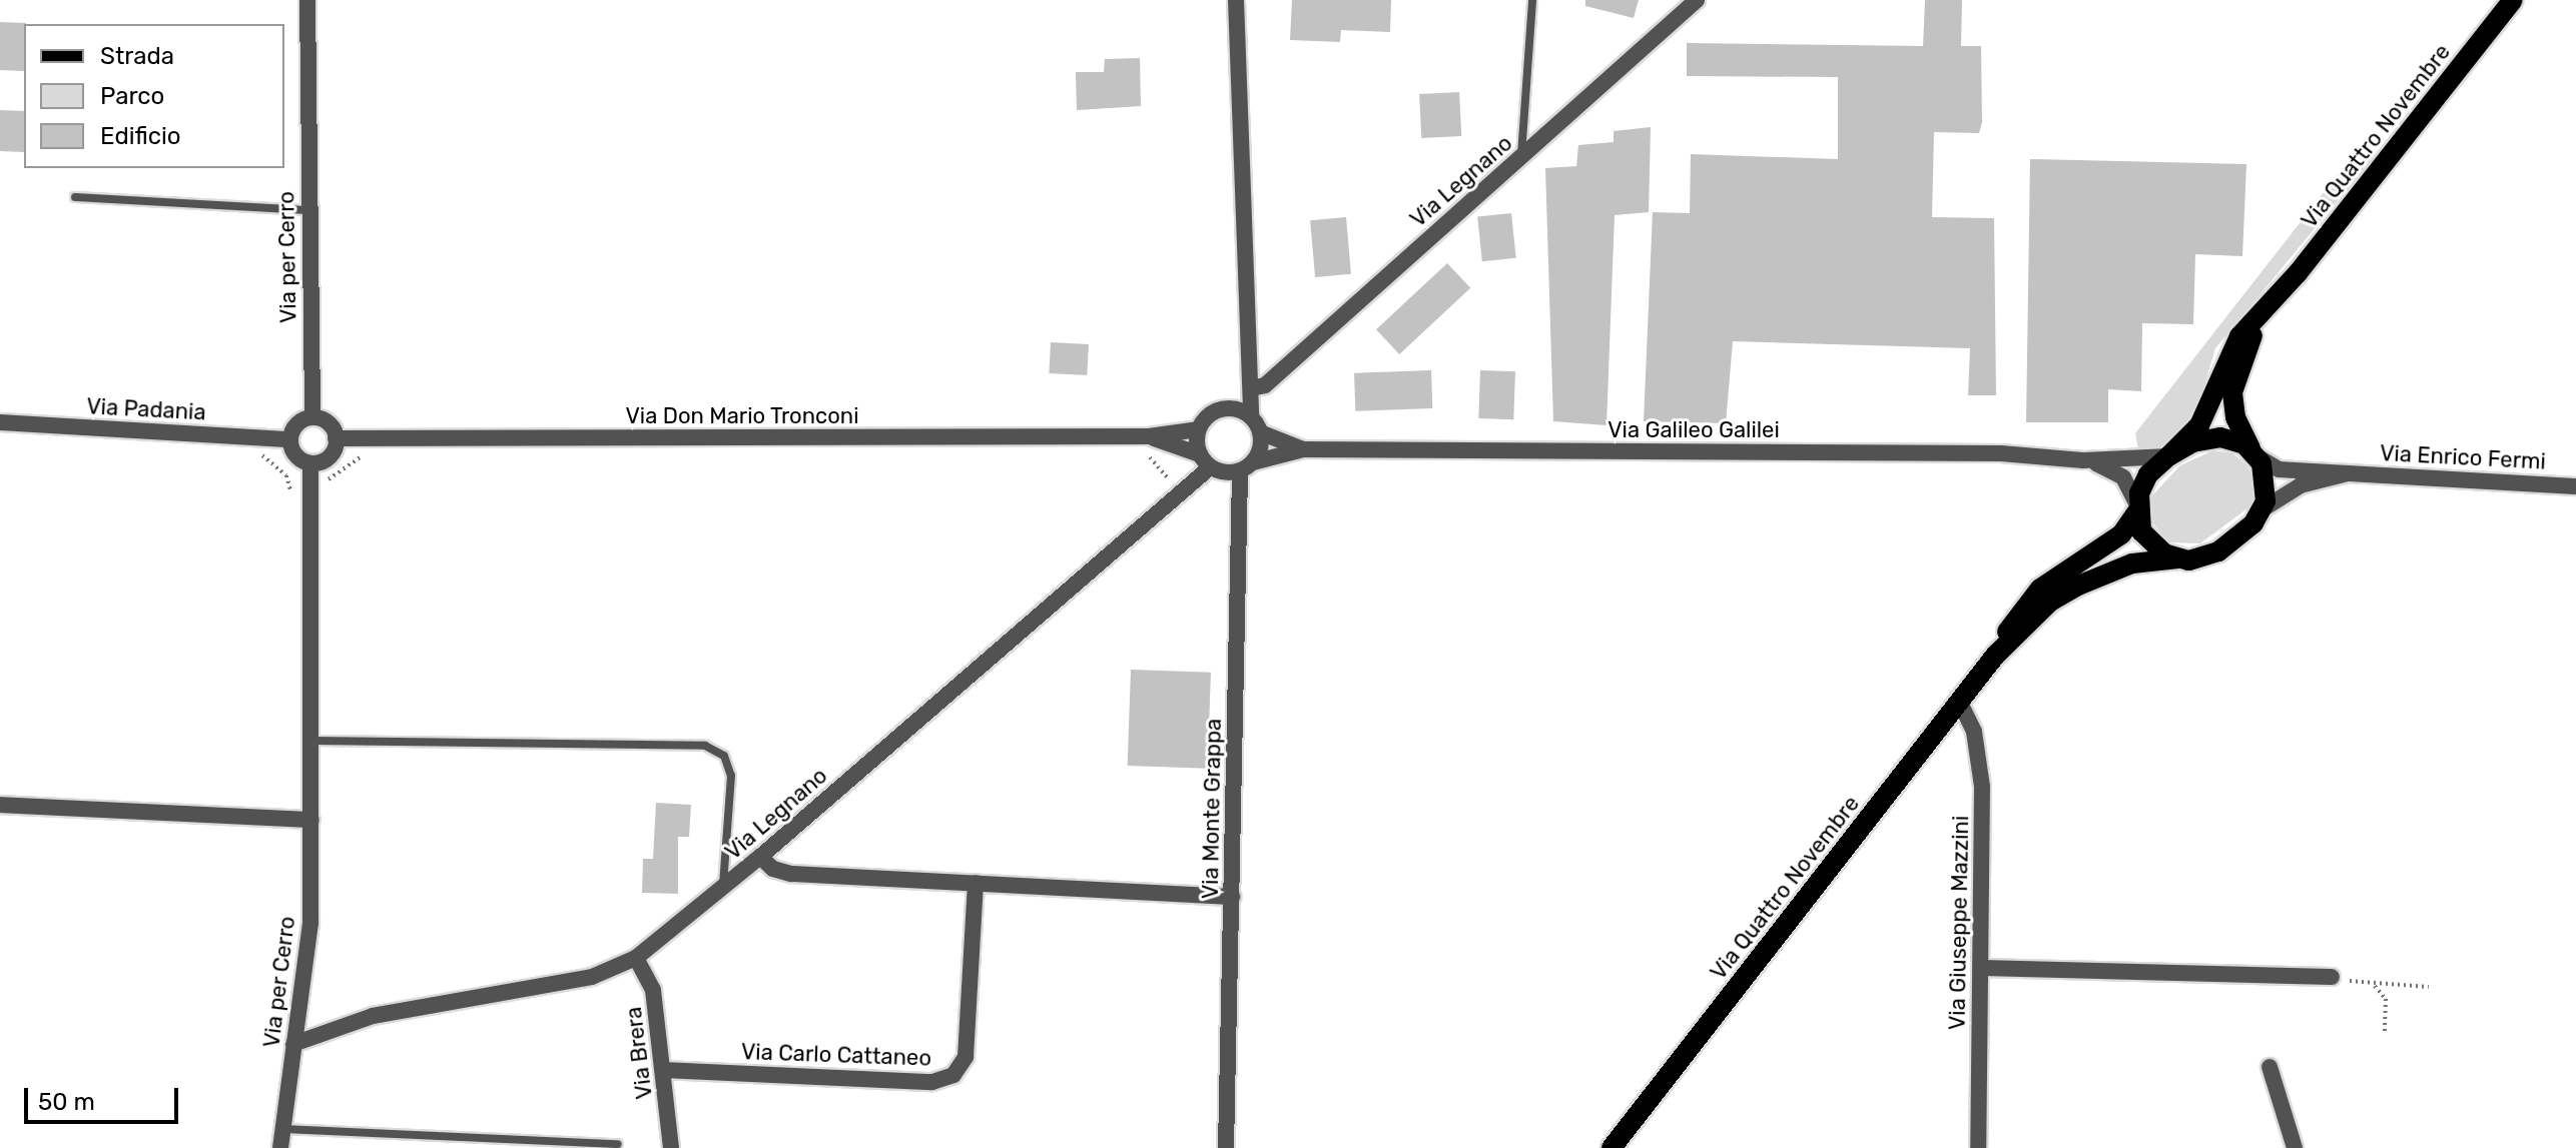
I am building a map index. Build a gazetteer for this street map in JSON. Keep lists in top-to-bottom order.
{
  "streets": {
    "main road": ["Via Quattro Novembre"],
    "street": [
      "Via Legnano",
      "Via per Cerro",
      "Via Padania",
      "Via Don Mario Tronconi",
      "Via Galileo Galilei",
      "Via Enrico Fermi",
      "Via Monte Grappa",
      "Via Giuseppe Mazzini",
      "Via Brera",
      "Via Carlo Cattaneo"
    ]
  },
  "crossings": [
    ["Via Quattro Novembre", "Via Galileo Galilei"],
    ["Via Quattro Novembre", "Via Enrico Fermi"],
    ["Via Quattro Novembre", "Via Giuseppe Mazzini"],
    ["Via Legnano", "Via per Cerro"],
    ["Via Legnano", "Via Don Mario Tronconi"],
    ["Via Legnano", "Via Galileo Galilei"],
    ["Via Legnano", "Via Monte Grappa"],
    ["Via Legnano", "Via Brera"],
    ["Via per Cerro", "Via Padania"],
    ["Via per Cerro", "Via Don Mario Tronconi"],
    ["Via Padania", "Via Don Mario Tronconi"],
    ["Via Don Mario Tronconi", "Via Galileo Galilei"],
    ["Via Don Mario Tronconi", "Via Monte Grappa"],
    ["Via Galileo Galilei", "Via Enrico Fermi"],
    ["Via Galileo Galilei", "Via Monte Grappa"],
    ["Via Brera", "Via Carlo Cattaneo"]
  ],
  "legend": ["Strada", "Parco", "Edificio"],
  "scale_bar": "50 m"
}
